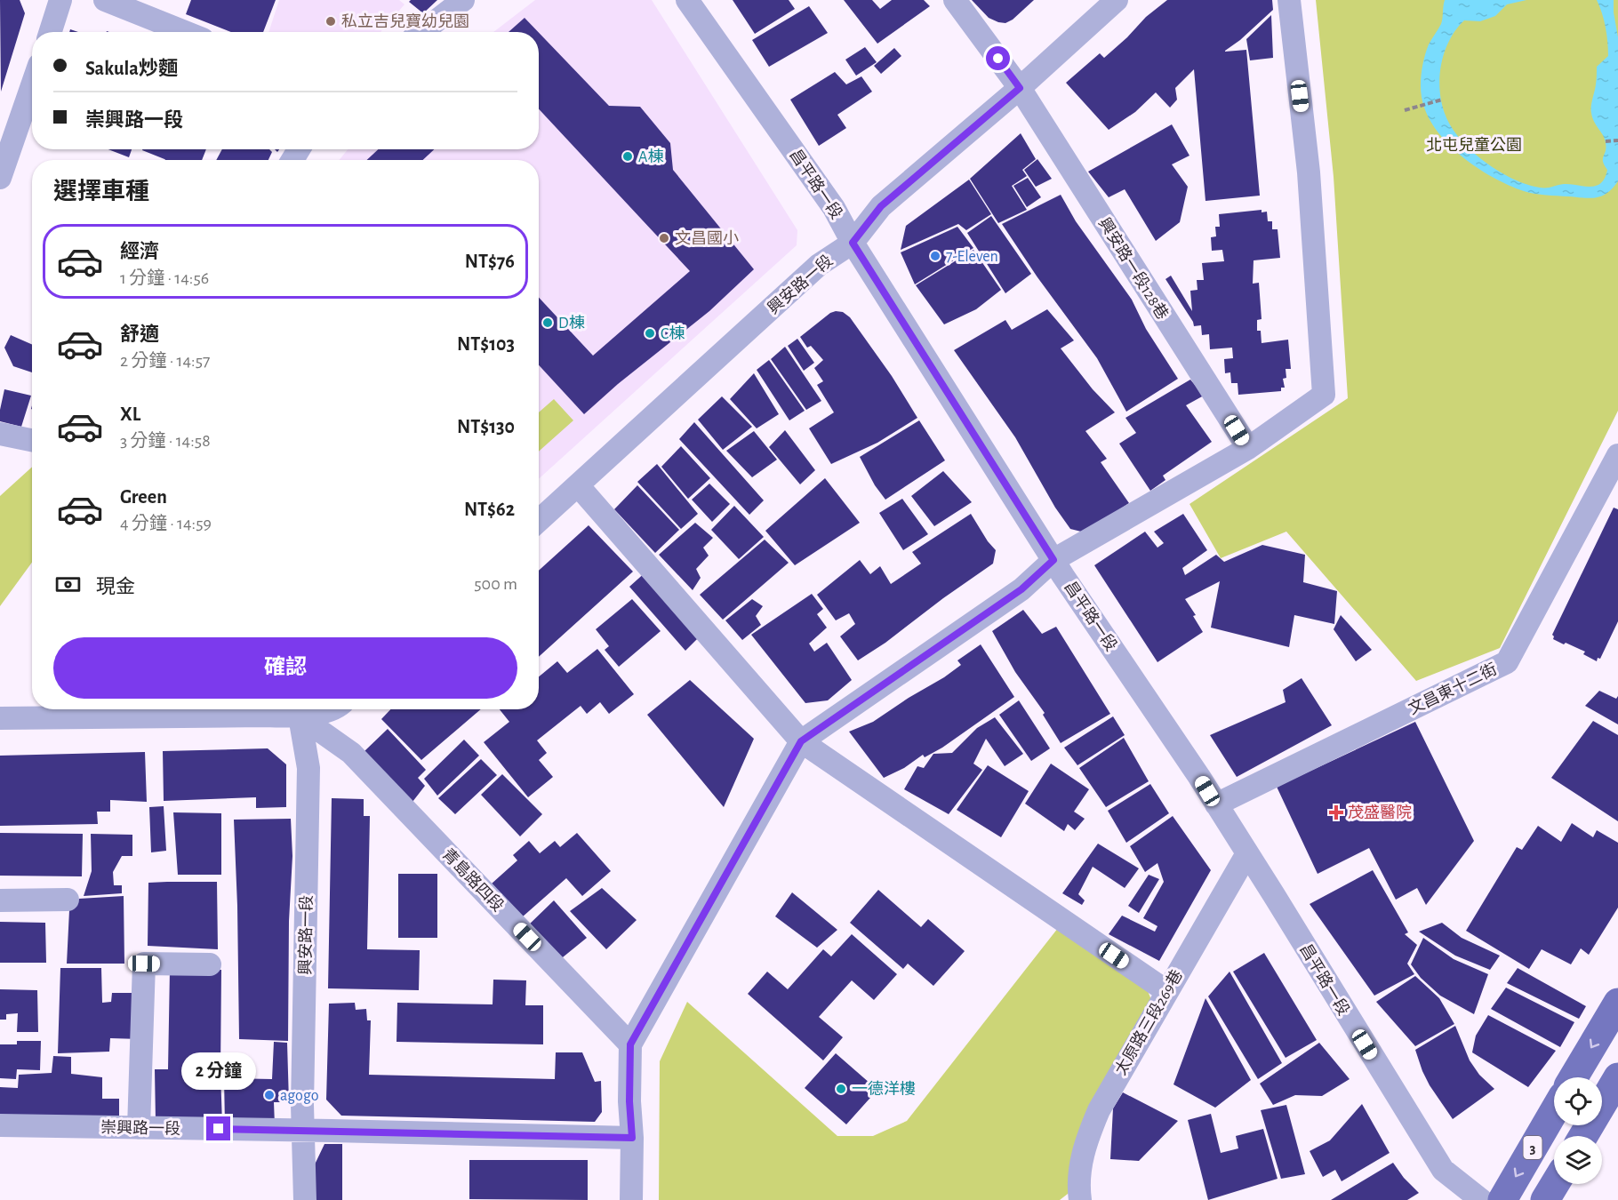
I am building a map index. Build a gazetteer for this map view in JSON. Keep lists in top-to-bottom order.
{
  "streets": {
    "main road": ["3"],
    "street": [
      "昌平路一段",
      "興安路一段128巷",
      "興安路一段",
      "文昌東十二街",
      "青島路四段",
      "太原路三段269巷",
      "崇興路一段"
    ]
  },
  "crossings": [
    ["昌平路一段", "興安路一段"],
    ["昌平路一段", "文昌東十二街"],
    ["昌平路一段", "太原路三段269巷"],
    ["興安路一段128巷", "興安路一段"],
    ["興安路一段", "青島路四段"],
    ["興安路一段", "崇興路一段"]
  ],
  "parks": ["北屯兒童公園"],
  "places": {
    "other": [
      "私立吉兒寶幼兒園",
      "A棟",
      "文昌國小",
      "7-Eleven",
      "D棟",
      "C棟",
      "一德洋樓",
      "agogo"
    ],
    "health": ["茂盛醫院"]
  },
  "page": {
    "banner": ["Sakula炒麵", "崇興路一段"],
    "heading": "選擇車種",
    "list": [
      {
        "name": "經濟",
        "note": "1 分鐘 · 14:56",
        "value": "NT$76"
      },
      {
        "name": "舒適",
        "note": "2 分鐘 · 14:57",
        "value": "NT$103"
      },
      {
        "name": "XL",
        "note": "3 分鐘 · 14:58",
        "value": "NT$130"
      },
      {
        "name": "Green",
        "note": "4 分鐘 · 14:59",
        "value": "NT$62"
      }
    ],
    "pay": ["現金", "500 m"],
    "buttons": "確認",
    "bubble": "2 分鐘"
  }
}
